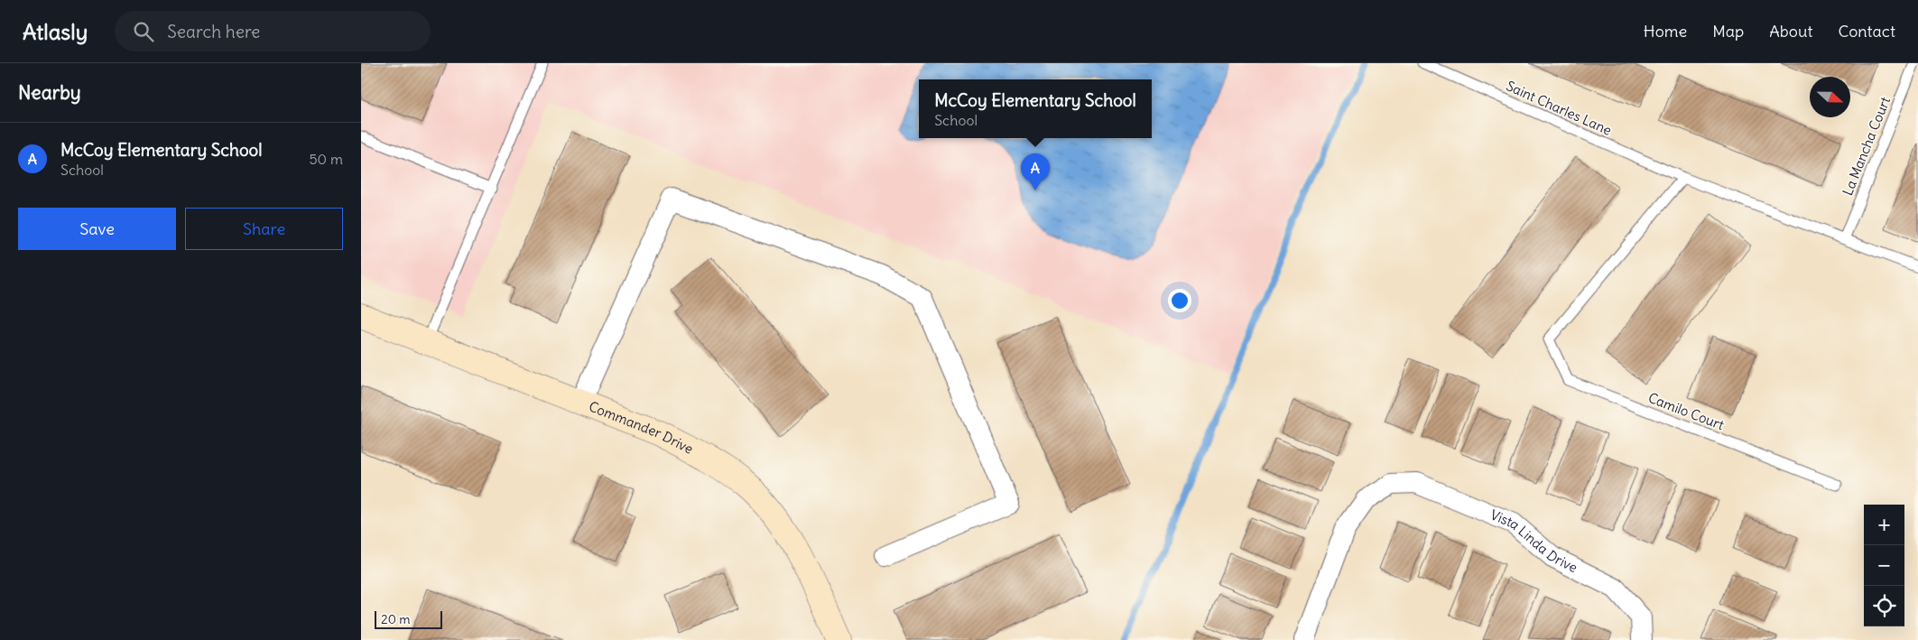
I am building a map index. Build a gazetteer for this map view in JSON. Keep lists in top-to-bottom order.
{
  "streets": {
    "street": ["Commander Drive", "Vista Linda Drive"],
    "lane": ["Saint Charles Lane", "La Mancha Court", "Camilo Court"]
  },
  "crossings": [
    ["Saint Charles Lane", "La Mancha Court"],
    ["Saint Charles Lane", "Camilo Court"]
  ],
  "scale_bar": "20 m",
  "north": "right",
  "page": {
    "header": "Atlasly",
    "search": "Search here",
    "nav": [
      "Home",
      "Map",
      "About",
      "Contact"
    ],
    "heading": "Nearby",
    "popup": ["McCoy Elementary School", "School"],
    "list": [
      {
        "mark": "A",
        "name": "McCoy Elementary School",
        "note": "School",
        "value": "50 m"
      }
    ],
    "pins": "A",
    "buttons": ["Save", "Share"],
    "map_buttons": ["+", "−"],
    "scale": "20 m"
  }
}
